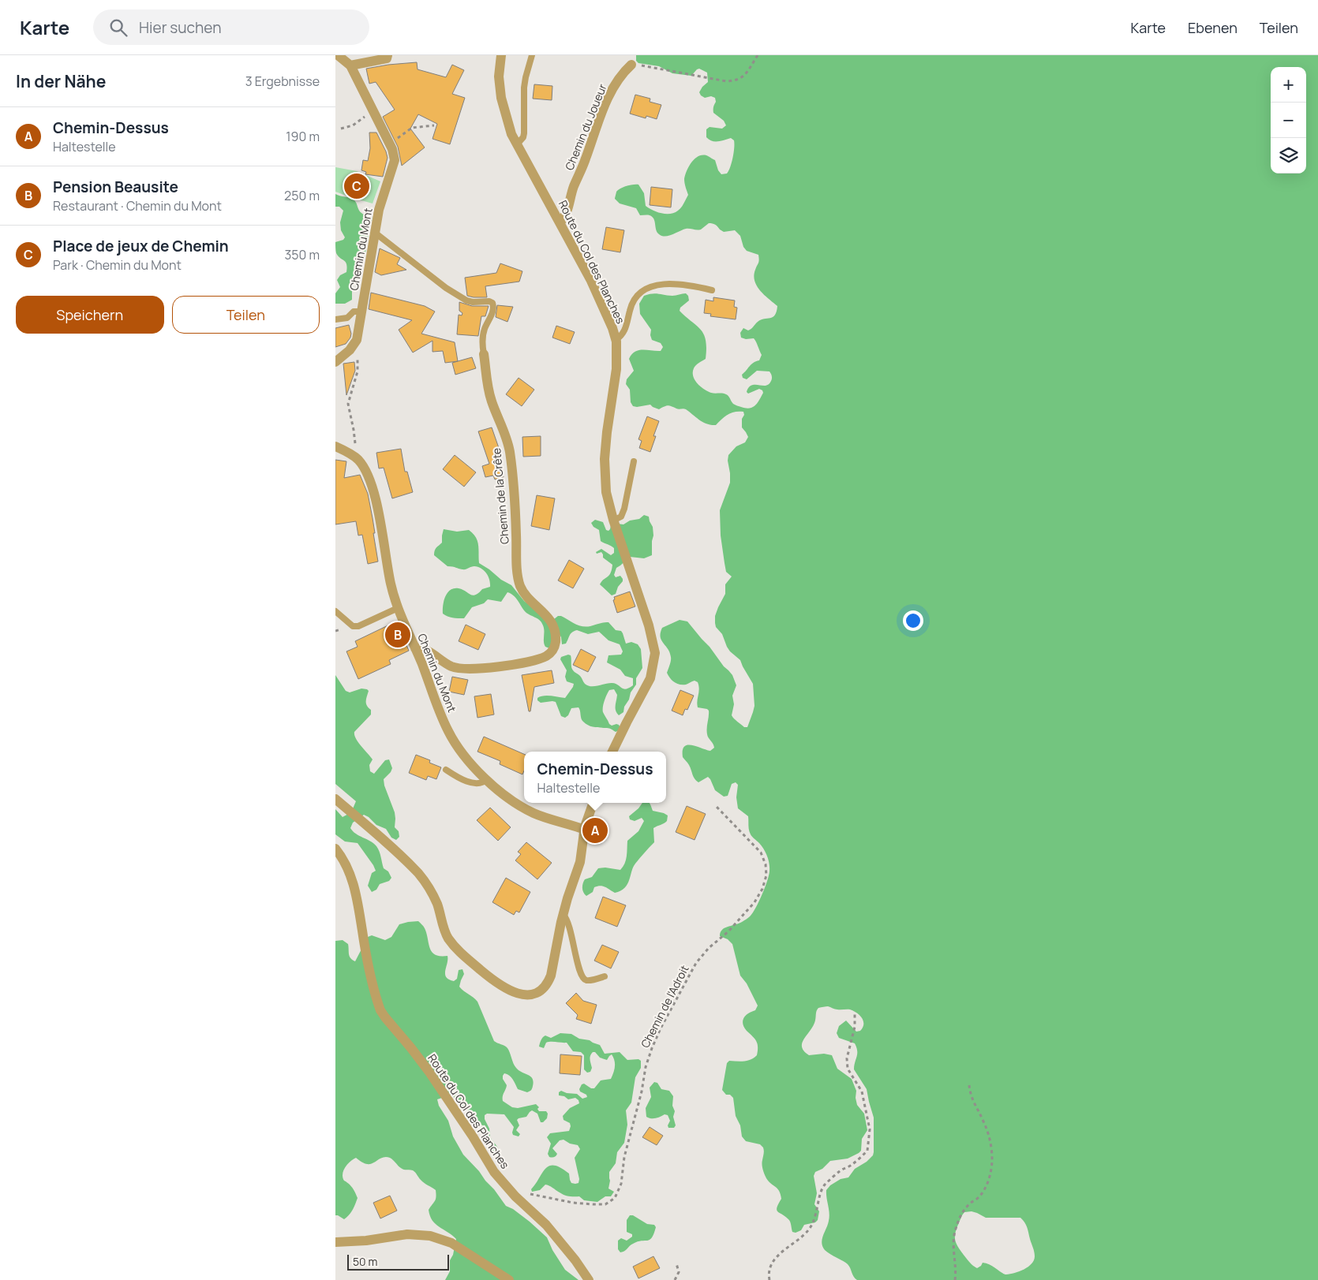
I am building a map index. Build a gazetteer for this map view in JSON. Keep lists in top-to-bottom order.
{
  "streets": {
    "street": [
      "Chemin du Joueur",
      "Chemin du Mont",
      "Route du Col des Planches",
      "Chemin de la Crête"
    ],
    "path": ["Chemin de l'Adroit"]
  },
  "crossings": [
    ["Chemin du Joueur", "Route du Col des Planches"],
    ["Chemin du Mont", "Chemin de la Crête"],
    ["Route du Col des Planches", "Chemin de l'Adroit"]
  ],
  "scale_bar": "50 m",
  "page": {
    "header": "Karte",
    "search": "Hier suchen",
    "nav": ["Karte", "Ebenen", "Teilen"],
    "heading": ["In der Nähe", "3 Ergebnisse"],
    "map_buttons": ["+", "−"],
    "list": [
      {
        "mark": "A",
        "name": "Chemin-Dessus",
        "note": "Haltestelle",
        "value": "190 m"
      },
      {
        "mark": "B",
        "name": "Pension Beausite",
        "note": "Restaurant · Chemin du Mont",
        "value": "250 m"
      },
      {
        "mark": "C",
        "name": "Place de jeux de Chemin",
        "note": "Park · Chemin du Mont",
        "value": "350 m"
      }
    ],
    "pins": ["C", "B", "A"],
    "buttons": ["Speichern", "Teilen"],
    "popup": ["Chemin-Dessus", "Haltestelle"],
    "scale": "50 m"
  }
}
